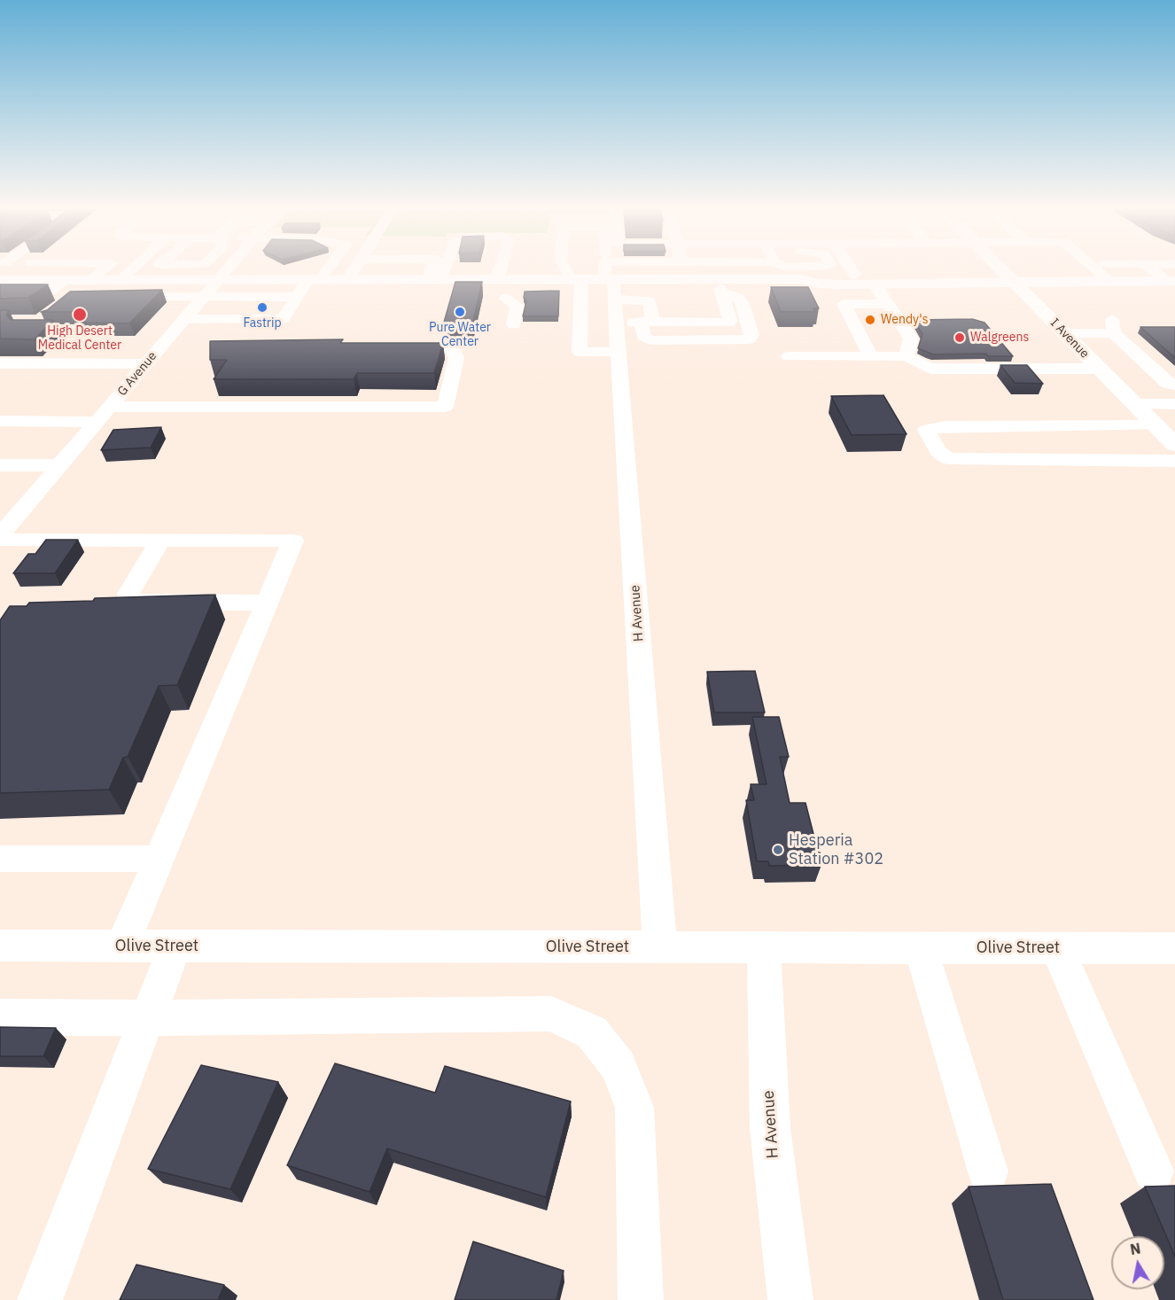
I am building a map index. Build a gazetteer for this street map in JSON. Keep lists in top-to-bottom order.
{
  "streets": {
    "main road": ["I Avenue"],
    "street": ["G Avenue", "H Avenue", "Olive Street"]
  },
  "crossings": [
    ["H Avenue", "Olive Street"]
  ],
  "places": [
    "Fastrip",
    "Pure Water Center",
    "High Desert Medical Center",
    "Wendy's",
    "Walgreens",
    "Hesperia Station #302"
  ],
  "north": "top"
}
